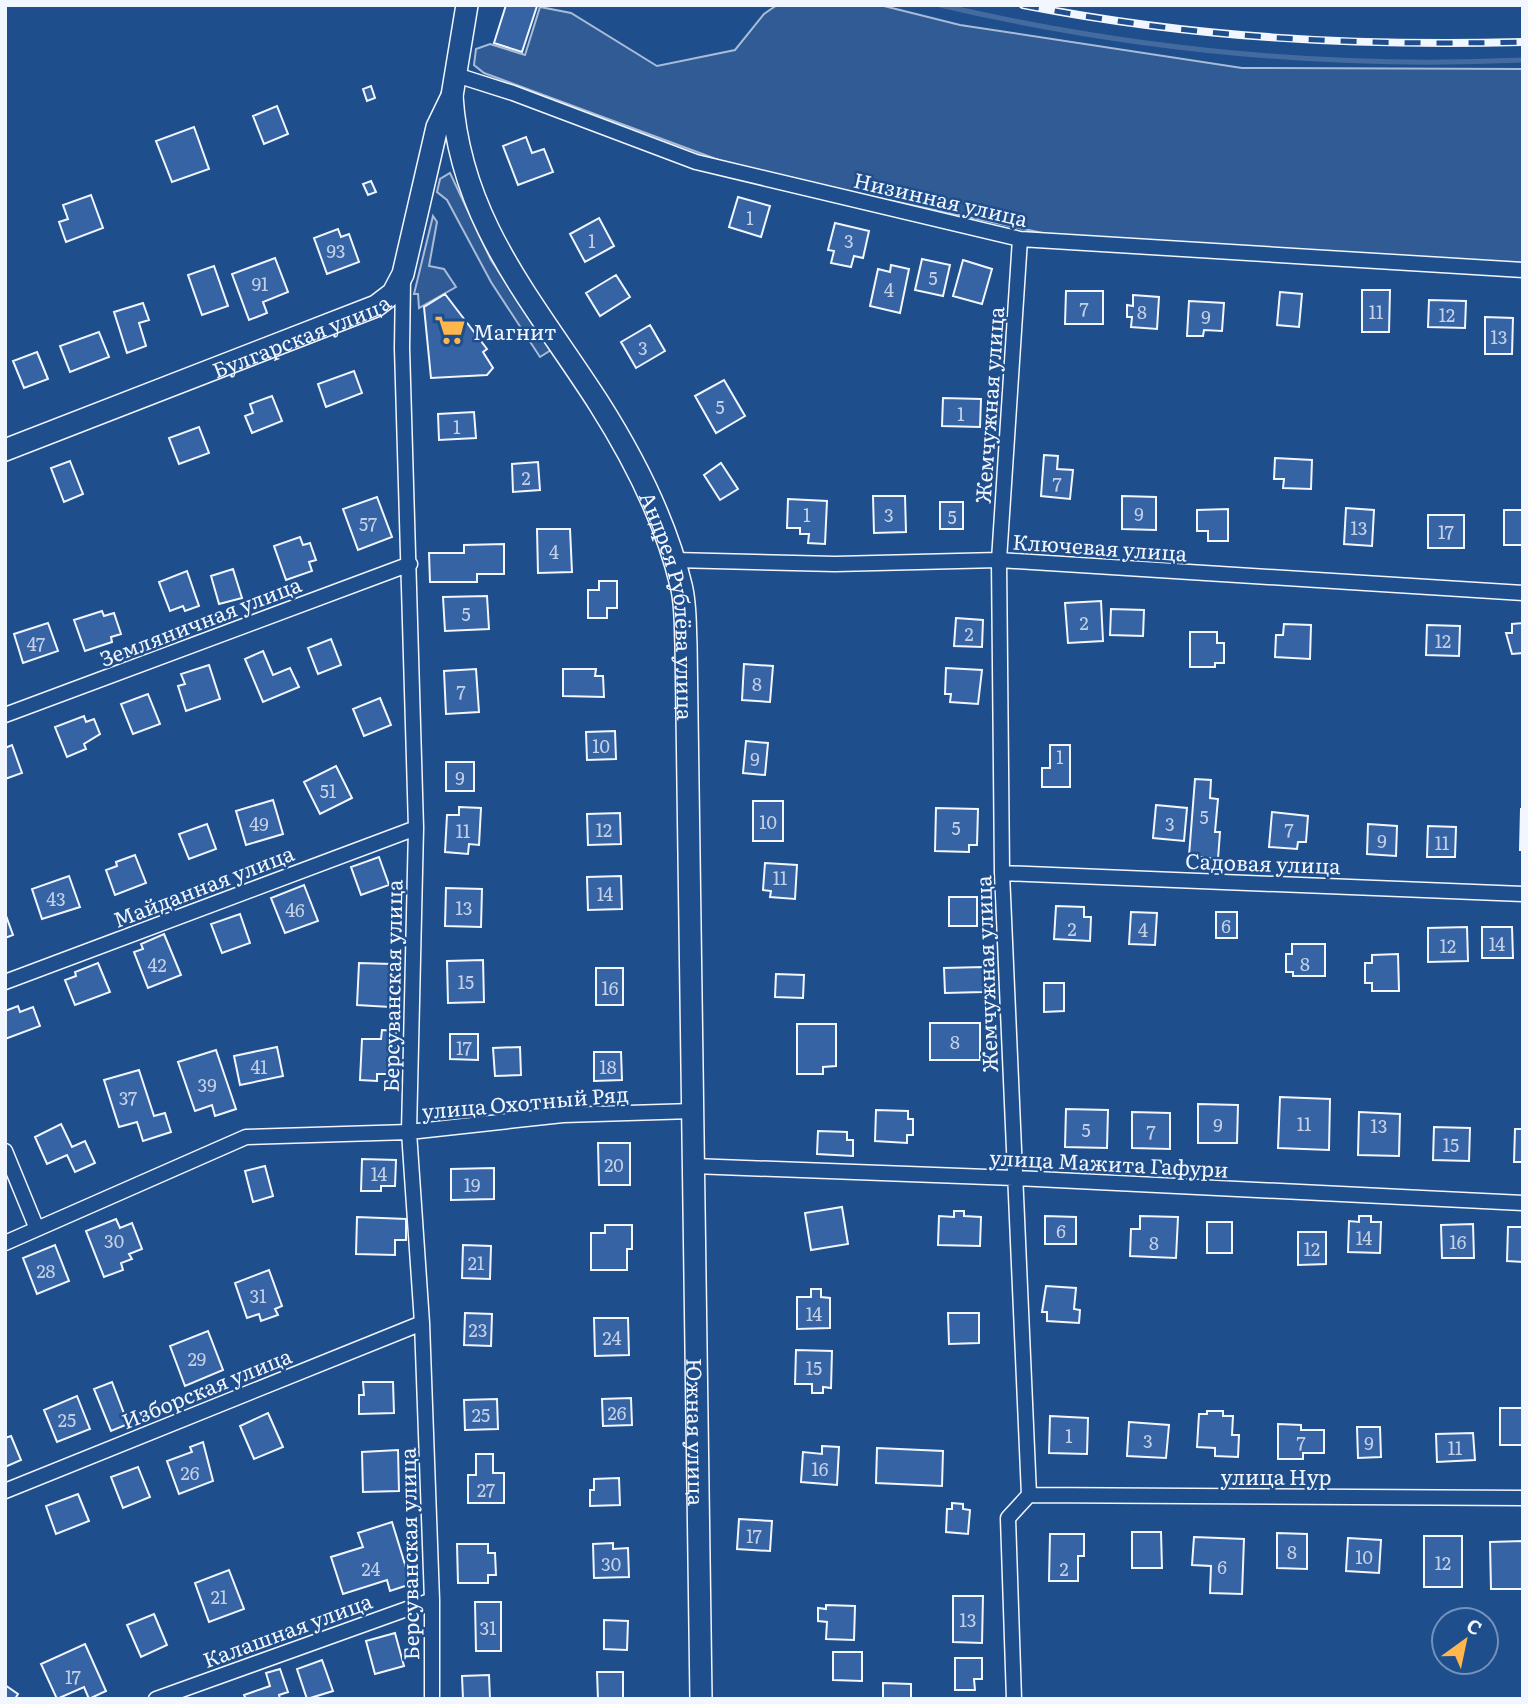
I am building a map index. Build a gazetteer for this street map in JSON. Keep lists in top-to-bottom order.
{
  "streets": {
    "street": [
      "Низинная улица",
      "Булгарская улица",
      "Жемчужная улица",
      "Ключевая улица",
      "Андрея Рублёва улица",
      "Земляничная улица",
      "Садовая улица",
      "Майданная улица",
      "Берсуванская улица",
      "улица Охотный Ряд",
      "улица Мажита Гафури",
      "Изборская улица",
      "Южная улица",
      "улица Нур",
      "Калашная улица"
    ]
  },
  "crossings": [
    ["Низинная улица", "Булгарская улица"],
    ["Низинная улица", "Жемчужная улица"],
    ["Низинная улица", "Андрея Рублёва улица"],
    ["Булгарская улица", "Андрея Рублёва улица"],
    ["Булгарская улица", "Берсуванская улица"],
    ["Жемчужная улица", "Ключевая улица"],
    ["Жемчужная улица", "Садовая улица"],
    ["Жемчужная улица", "улица Мажита Гафури"],
    ["Жемчужная улица", "улица Нур"],
    ["Ключевая улица", "Андрея Рублёва улица"],
    ["Андрея Рублёва улица", "улица Охотный Ряд"],
    ["Андрея Рублёва улица", "улица Мажита Гафури"],
    ["Андрея Рублёва улица", "Южная улица"],
    ["Земляничная улица", "Берсуванская улица"],
    ["Майданная улица", "Берсуванская улица"],
    ["Берсуванская улица", "улица Охотный Ряд"],
    ["Берсуванская улица", "Изборская улица"],
    ["Берсуванская улица", "Калашная улица"],
    ["улица Мажита Гафури", "Южная улица"]
  ],
  "places": {
    "supermarket": ["Магнит"]
  },
  "house_numbers": [
    "1",
    "1",
    "3",
    "93",
    "5",
    "91",
    "4",
    "7",
    "8",
    "11",
    "12",
    "9",
    "13",
    "3",
    "5",
    "1",
    "1",
    "2",
    "7",
    "9",
    "1",
    "3",
    "5",
    "57",
    "13",
    "17",
    "4",
    "5",
    "2",
    "2",
    "12",
    "47",
    "8",
    "7",
    "10",
    "1",
    "9",
    "9",
    "51",
    "5",
    "10",
    "49",
    "3",
    "5",
    "12",
    "7",
    "11",
    "9",
    "11",
    "11",
    "14",
    "43",
    "13",
    "46",
    "6",
    "2",
    "4",
    "14",
    "12",
    "8",
    "42",
    "15",
    "16",
    "8",
    "17",
    "41",
    "18",
    "39",
    "37",
    "11",
    "9",
    "13",
    "5",
    "7",
    "15",
    "20",
    "14",
    "19",
    "6",
    "14",
    "30",
    "16",
    "8",
    "12",
    "21",
    "28",
    "31",
    "14",
    "23",
    "24",
    "29",
    "15",
    "26",
    "25",
    "25",
    "1",
    "3",
    "7",
    "9",
    "11",
    "16",
    "26",
    "27",
    "17",
    "8",
    "10",
    "12",
    "30",
    "6",
    "24",
    "2",
    "21",
    "13",
    "31",
    "17"
  ],
  "north": "top right"
}
